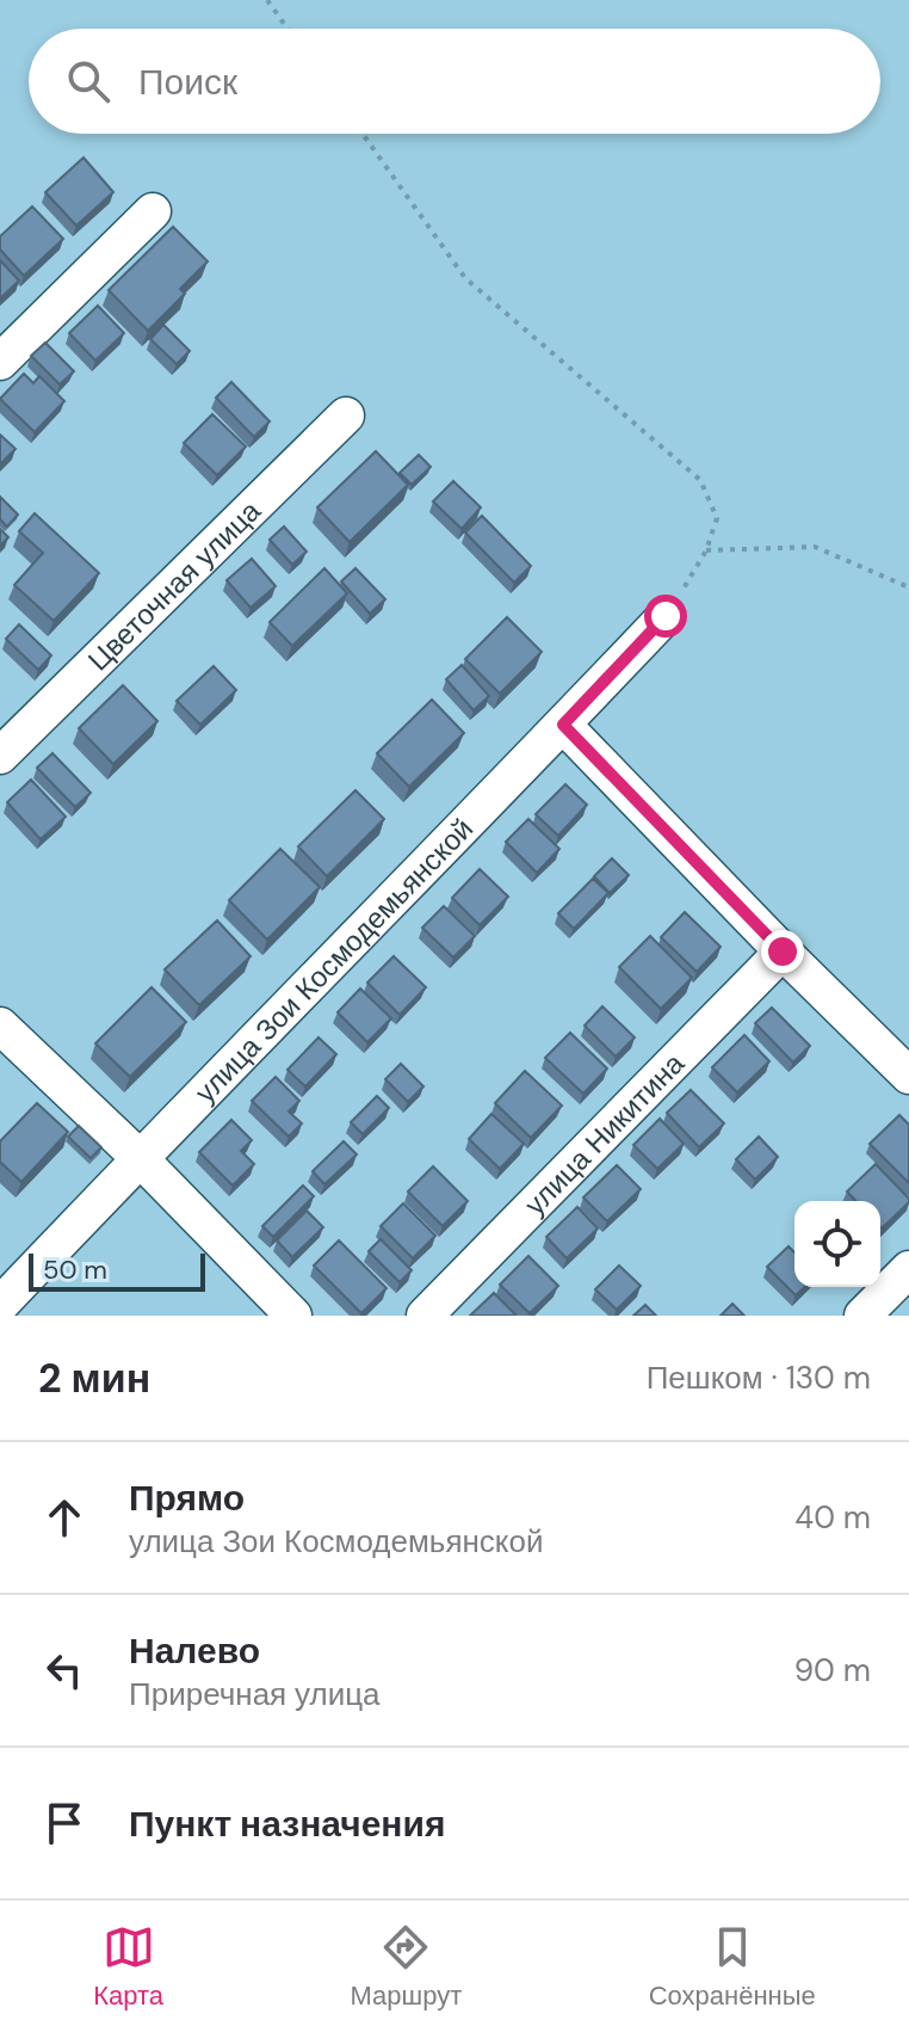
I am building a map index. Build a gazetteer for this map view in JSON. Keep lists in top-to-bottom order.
{
  "streets": {
    "street": ["Цветочная улица", "улица Зои Космодемьянской", "улица Никитина"]
  },
  "scale_bar": "50 m",
  "page": {
    "search": "Поиск",
    "scale": "50 m",
    "heading": ["2 мин", "Пешком · 130 m"],
    "list": [
      ["Прямо", "улица Зои Космодемьянской", "40 m"],
      ["Налево", "Приречная улица", "90 m"],
      "Пункт назначения"
    ],
    "nav": ["Карта", "Маршрут", "Сохранённые"]
  }
}
